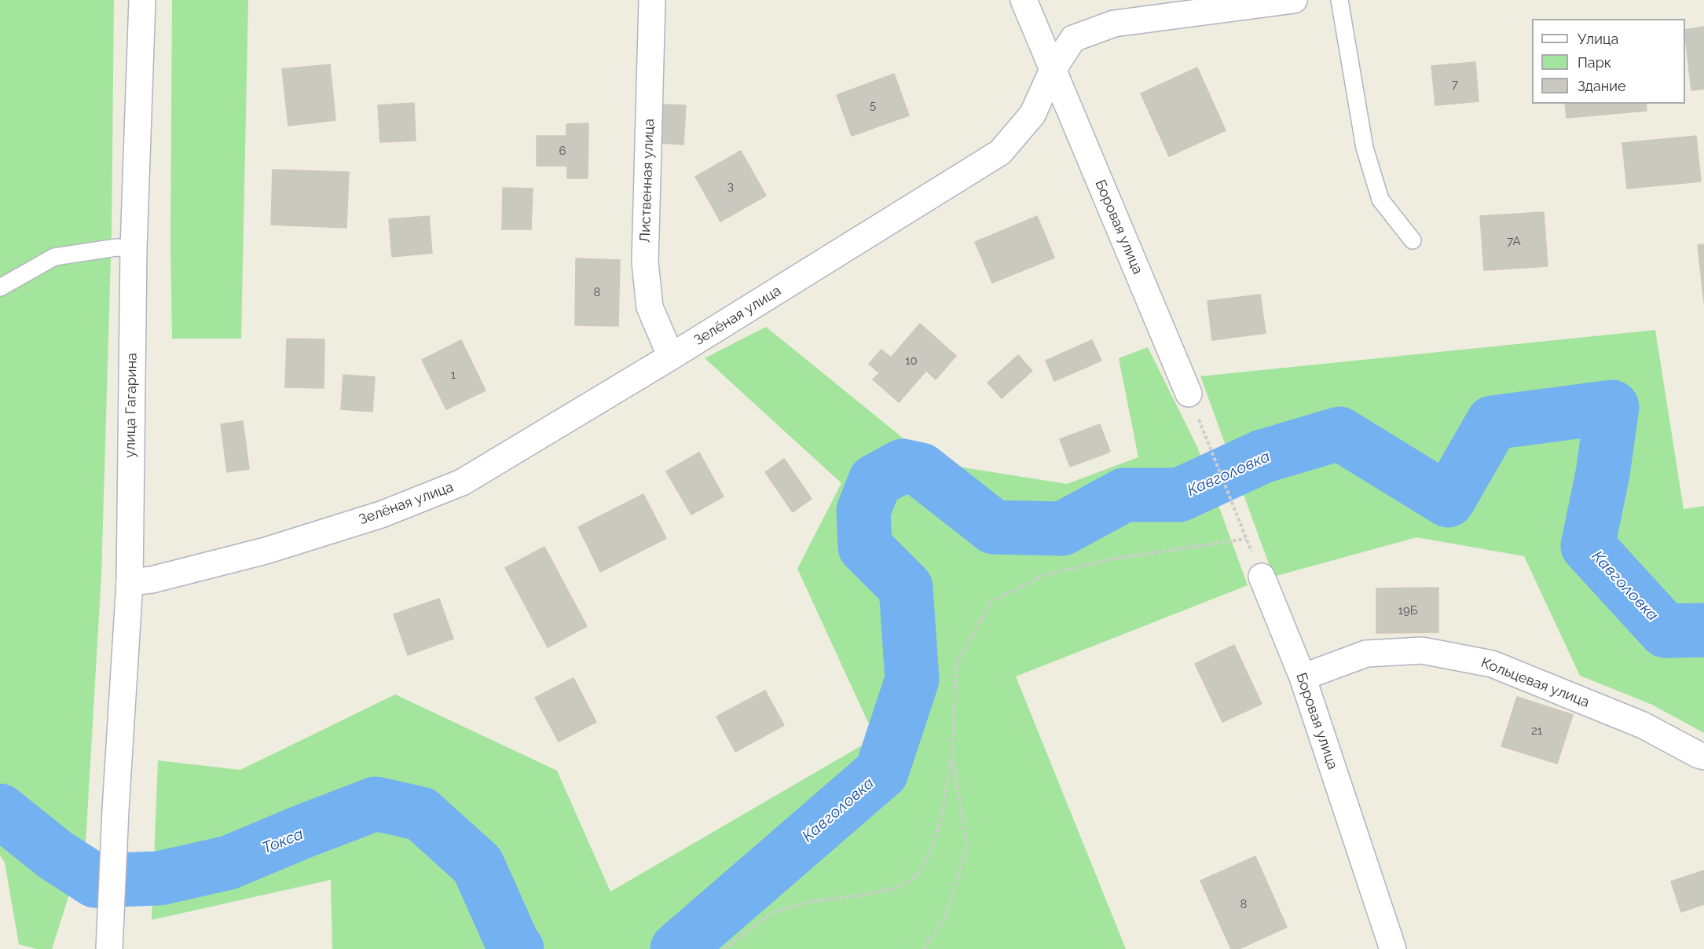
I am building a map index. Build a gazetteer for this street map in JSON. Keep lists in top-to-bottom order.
{
  "streets": {
    "street": [
      "Лиственная улица",
      "Боровая улица",
      "Зелёная улица",
      "улица Гагарина",
      "Кольцевая улица"
    ]
  },
  "crossings": [
    ["Лиственная улица", "Зелёная улица"],
    ["Боровая улица", "Зелёная улица"],
    ["Боровая улица", "Кольцевая улица"],
    ["Зелёная улица", "улица Гагарина"]
  ],
  "water": ["Кавголовка", "Токса"],
  "house_numbers": [
    "7",
    "5",
    "6",
    "3",
    "7А",
    "8",
    "10",
    "1",
    "19Б",
    "21",
    "8"
  ],
  "legend": ["Улица", "Парк", "Здание"]
}
